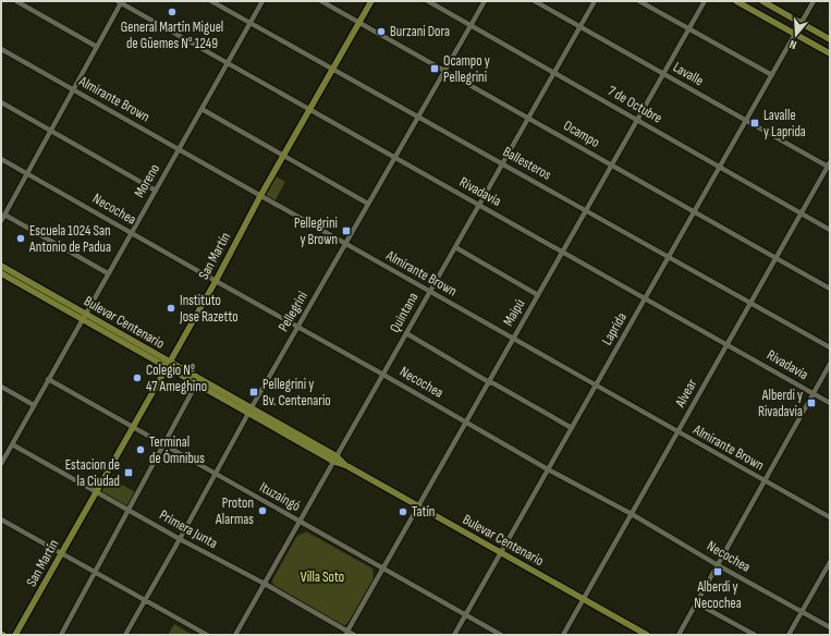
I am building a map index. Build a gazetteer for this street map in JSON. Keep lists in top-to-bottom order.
{
  "streets": {
    "main road": ["San Martín", "Bulevar Centenario"],
    "street": [
      "Lavalle",
      "Almirante Brown",
      "7 de Octubre",
      "Ocampo",
      "Ballesteros",
      "Moreno",
      "Rivadavia",
      "Necochea",
      "Pellegrini",
      "Quintana",
      "Maipú",
      "Laprida",
      "Alvear",
      "Ituzaingó",
      "Primera Junta"
    ]
  },
  "crossings": [
    ["Lavalle", "Quintana"],
    ["Lavalle", "Maipú"],
    ["Lavalle", "Laprida"],
    ["Lavalle", "Alvear"],
    ["Almirante Brown", "Moreno"],
    ["Almirante Brown", "San Martín"],
    ["Almirante Brown", "Pellegrini"],
    ["Almirante Brown", "Quintana"],
    ["Almirante Brown", "Maipú"],
    ["Almirante Brown", "Laprida"],
    ["Almirante Brown", "Alvear"],
    ["7 de Octubre", "Pellegrini"],
    ["7 de Octubre", "Quintana"],
    ["7 de Octubre", "Maipú"],
    ["7 de Octubre", "Laprida"],
    ["7 de Octubre", "Alvear"],
    ["Ocampo", "San Martín"],
    ["Ocampo", "Pellegrini"],
    ["Ocampo", "Quintana"],
    ["Ocampo", "Maipú"],
    ["Ocampo", "Laprida"],
    ["Ocampo", "Alvear"],
    ["Ballesteros", "Moreno"],
    ["Ballesteros", "San Martín"],
    ["Ballesteros", "Pellegrini"],
    ["Ballesteros", "Quintana"],
    ["Ballesteros", "Maipú"],
    ["Ballesteros", "Laprida"],
    ["Ballesteros", "Alvear"],
    ["Moreno", "Rivadavia"],
    ["Moreno", "Necochea"],
    ["Moreno", "Bulevar Centenario"],
    ["Moreno", "Ituzaingó"],
    ["Moreno", "Primera Junta"],
    ["Rivadavia", "San Martín"],
    ["Rivadavia", "Pellegrini"],
    ["Rivadavia", "Quintana"],
    ["Rivadavia", "Maipú"],
    ["Rivadavia", "Laprida"],
    ["Rivadavia", "Alvear"],
    ["Necochea", "San Martín"],
    ["Necochea", "Pellegrini"],
    ["Necochea", "Quintana"],
    ["Necochea", "Maipú"],
    ["Necochea", "Laprida"],
    ["Necochea", "Alvear"],
    ["San Martín", "Bulevar Centenario"],
    ["San Martín", "Ituzaingó"],
    ["San Martín", "Primera Junta"],
    ["Pellegrini", "Bulevar Centenario"],
    ["Pellegrini", "Ituzaingó"],
    ["Pellegrini", "Primera Junta"],
    ["Quintana", "Bulevar Centenario"],
    ["Quintana", "Ituzaingó"],
    ["Quintana", "Primera Junta"],
    ["Maipú", "Bulevar Centenario"],
    ["Maipú", "Ituzaingó"],
    ["Maipú", "Primera Junta"],
    ["Bulevar Centenario", "Laprida"],
    ["Bulevar Centenario", "Alvear"],
    ["Laprida", "Ituzaingó"]
  ],
  "parks": ["Villa Soto"],
  "places": {
    "other": [
      "General Martín Miguel de Güemes N° 1249",
      "Burzani Dora",
      "Escuela 1024 San Antonio de Padua",
      "Instituto Jose Razetto",
      "Colegio Nº 47 Ameghino",
      "Terminal de Ómnibus",
      "Proton Alarmas",
      "Tatín"
    ],
    "transit": [
      "Ocampo y Pellegrini",
      "Lavalle y Laprida",
      "Pellegrini y Brown",
      "Pellegrini y Bv. Centenario",
      "Alberdi y Rivadavia",
      "Estacion de la Ciudad",
      "Alberdi y Necochea"
    ]
  },
  "north": "bottom"
}
